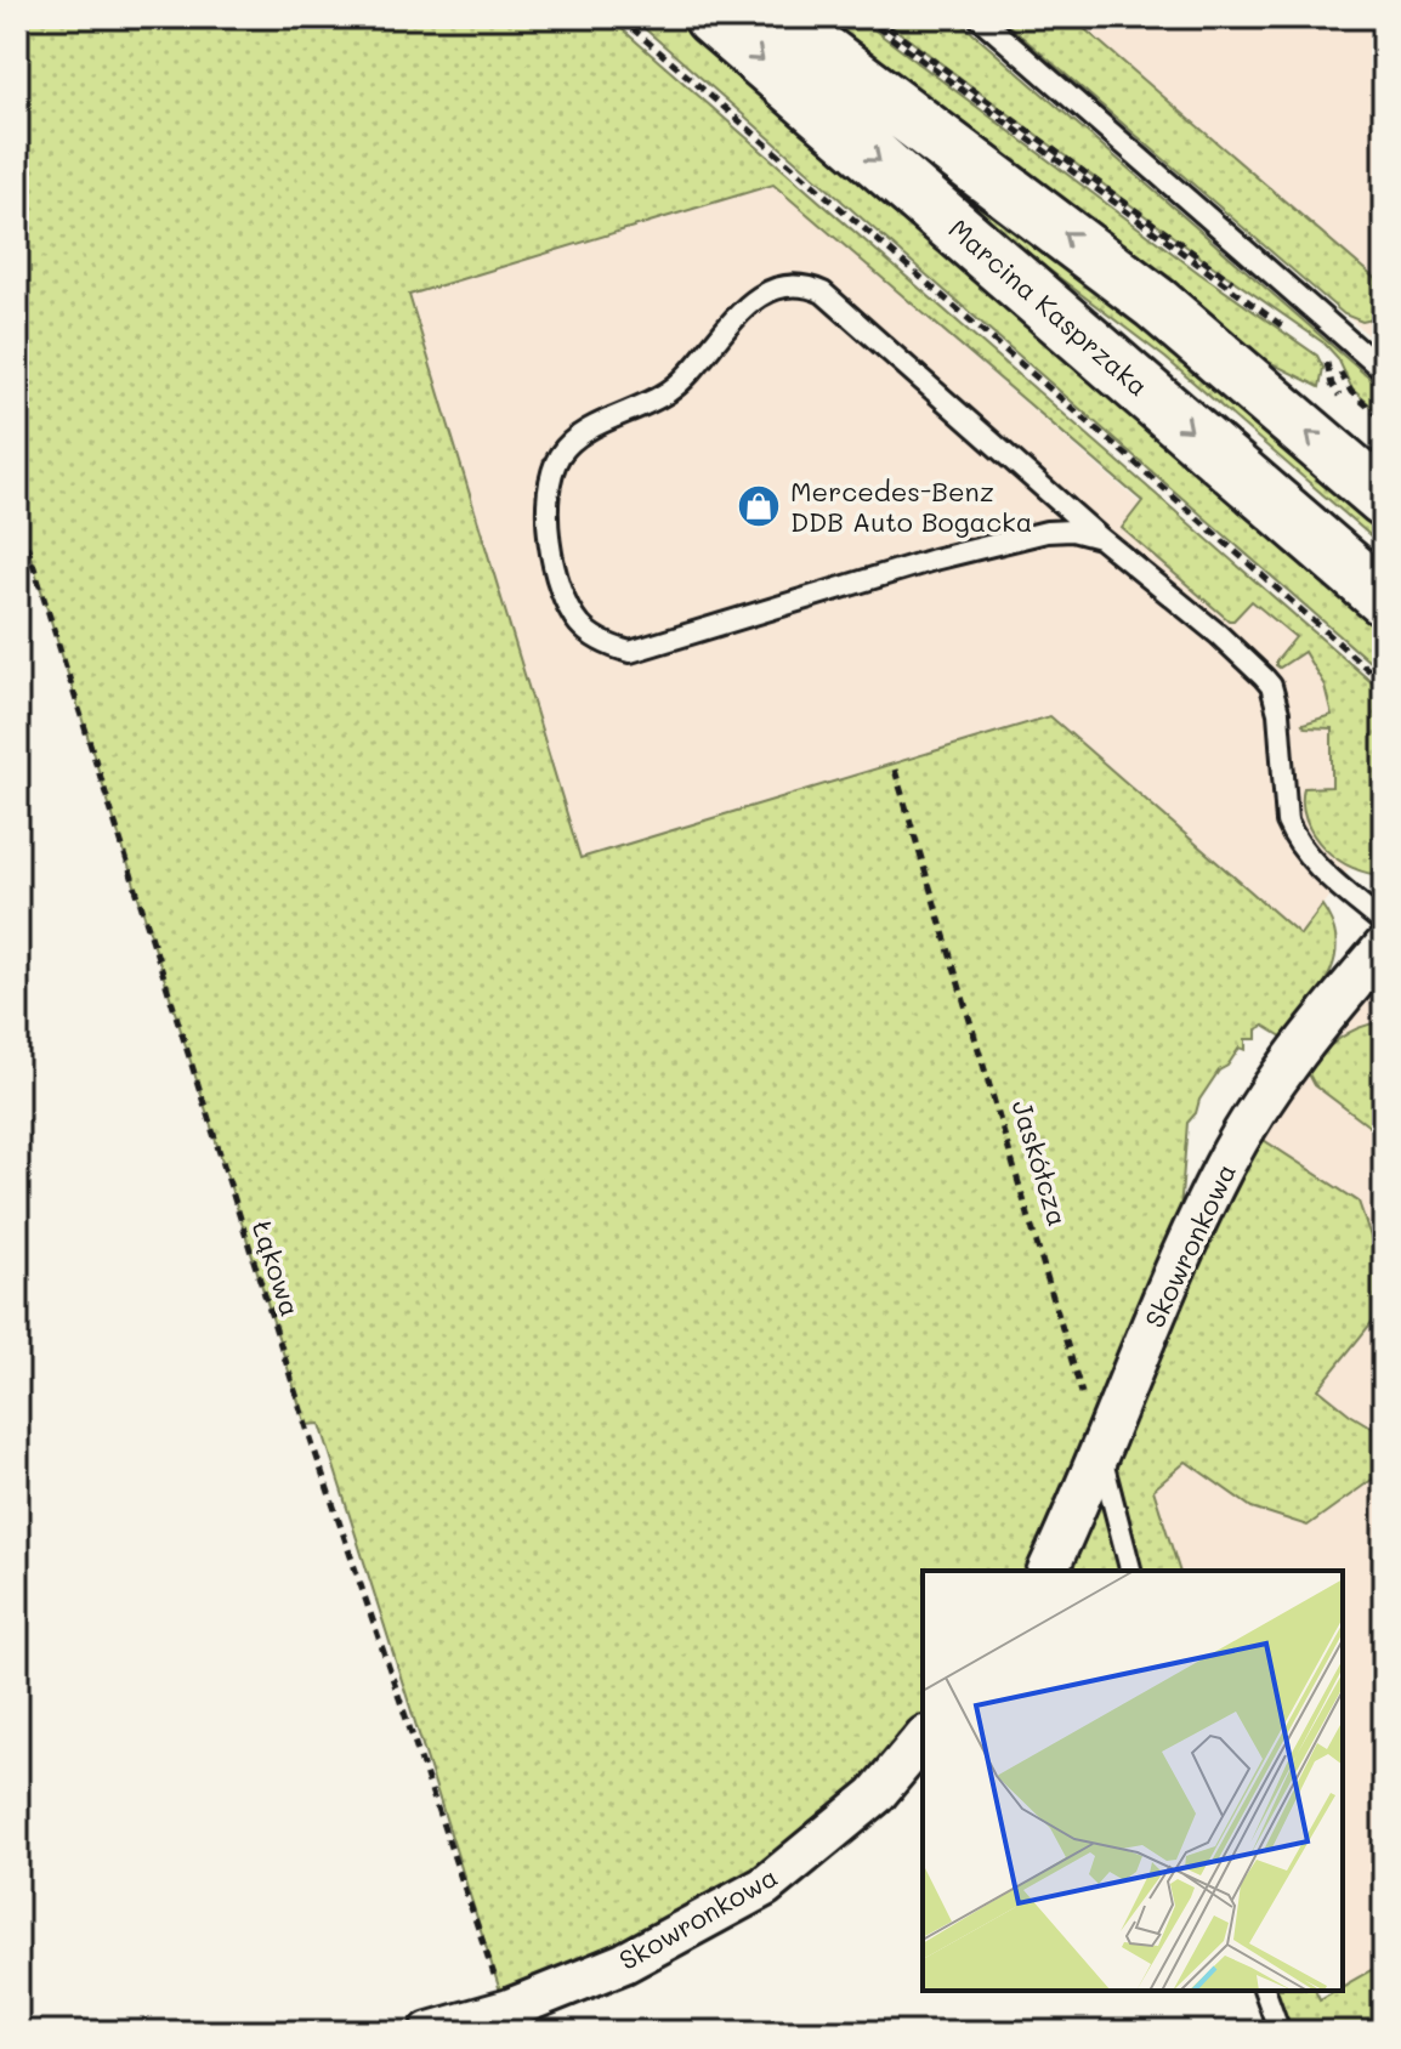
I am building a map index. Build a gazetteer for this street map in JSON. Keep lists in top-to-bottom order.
{
  "streets": {
    "main road": ["Marcina Kasprzaka"],
    "street": ["Skowronkowa"],
    "path": ["Jaskółcza", "Łąkowa"]
  },
  "crossings": [
    ["Jaskółcza", "Skowronkowa"],
    ["Skowronkowa", "Łąkowa"]
  ],
  "places": {
    "shop": ["Mercedes-Benz DDB Auto Bogacka"]
  }
}
